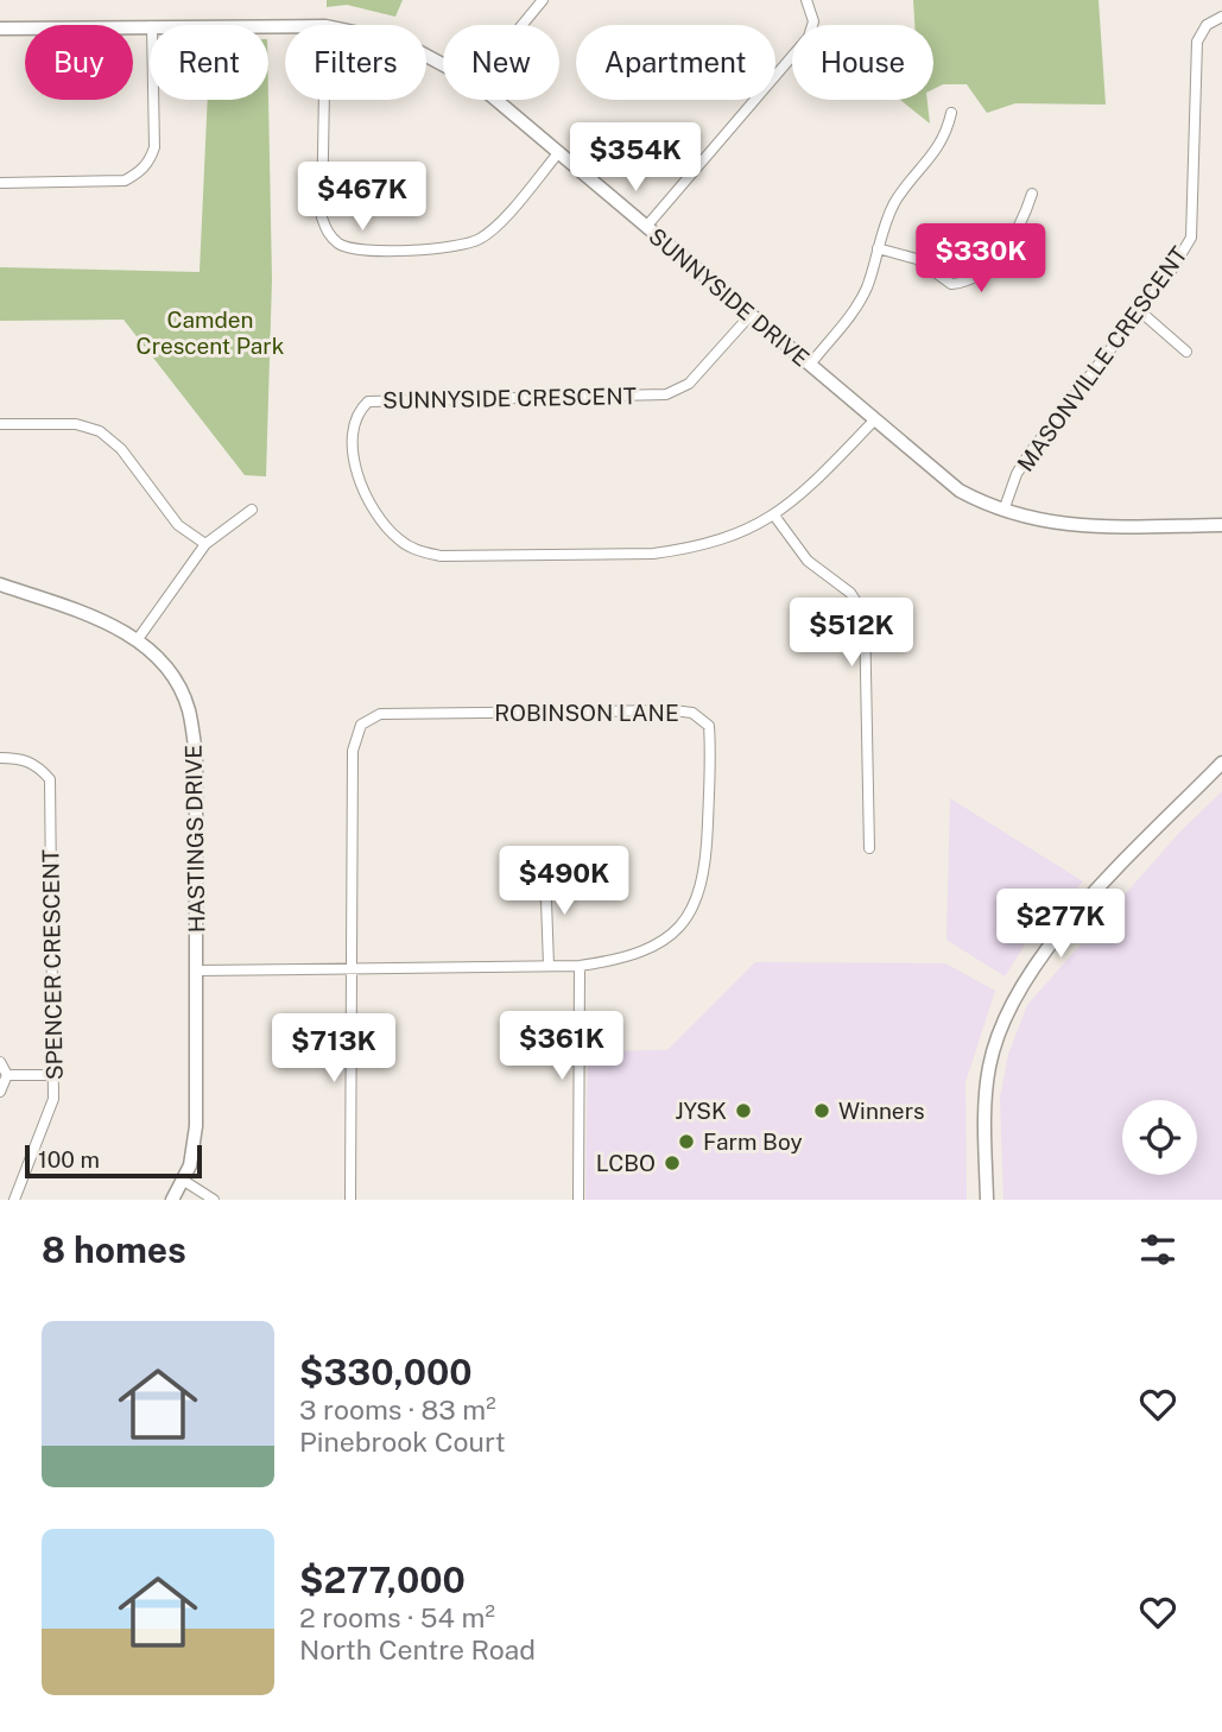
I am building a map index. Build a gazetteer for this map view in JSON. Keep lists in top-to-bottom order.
{
  "streets": {
    "street": [
      "SUNNYSIDE DRIVE",
      "MASONVILLE CRESCENT",
      "SUNNYSIDE CRESCENT",
      "ROBINSON LANE",
      "HASTINGS DRIVE",
      "SPENCER CRESCENT"
    ]
  },
  "crossings": [
    ["SUNNYSIDE DRIVE", "MASONVILLE CRESCENT"],
    ["SUNNYSIDE DRIVE", "SUNNYSIDE CRESCENT"],
    ["ROBINSON LANE", "HASTINGS DRIVE"]
  ],
  "parks": ["Camden Crescent Park"],
  "places": [
    "JYSK",
    "Winners",
    "Farm Boy",
    "LCBO"
  ],
  "scale_bar": "100 m",
  "page": {
    "chip": [
      "Buy",
      "Rent",
      "Filters",
      "New",
      "Apartment",
      "House"
    ],
    "price": [
      "$354K",
      "$467K",
      "$330K",
      "$512K",
      "$490K",
      "$277K",
      "$361K",
      "$713K"
    ],
    "scale": "100 m",
    "heading": "8 homes",
    "list": [
      {
        "name": "$330,000",
        "note": "3 rooms · 83 m² · Pinebrook Court"
      },
      {
        "name": "$277,000",
        "note": "2 rooms · 54 m² · North Centre Road"
      }
    ]
  }
}
